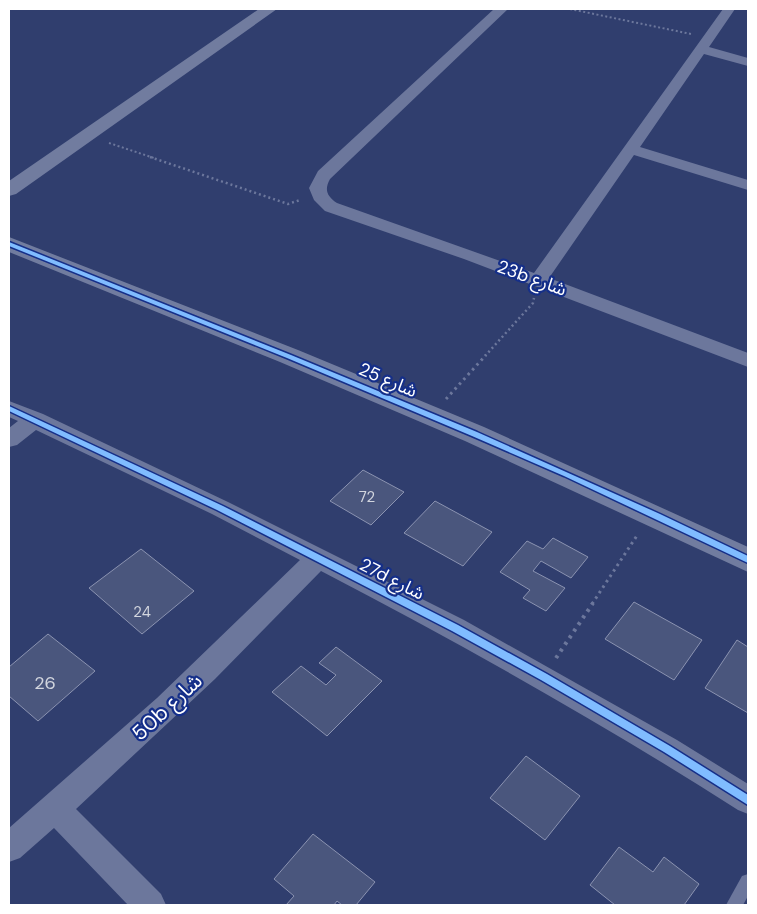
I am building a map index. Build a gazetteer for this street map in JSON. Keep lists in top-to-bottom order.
{
  "streets": {
    "street": [
      "23b شارع",
      "شارع 25",
      "27d شارع",
      "50b شارع"
    ]
  },
  "crossings": [
    ["27d شارع", "50b شارع"]
  ],
  "house_numbers": ["72", "24", "26"]
}
